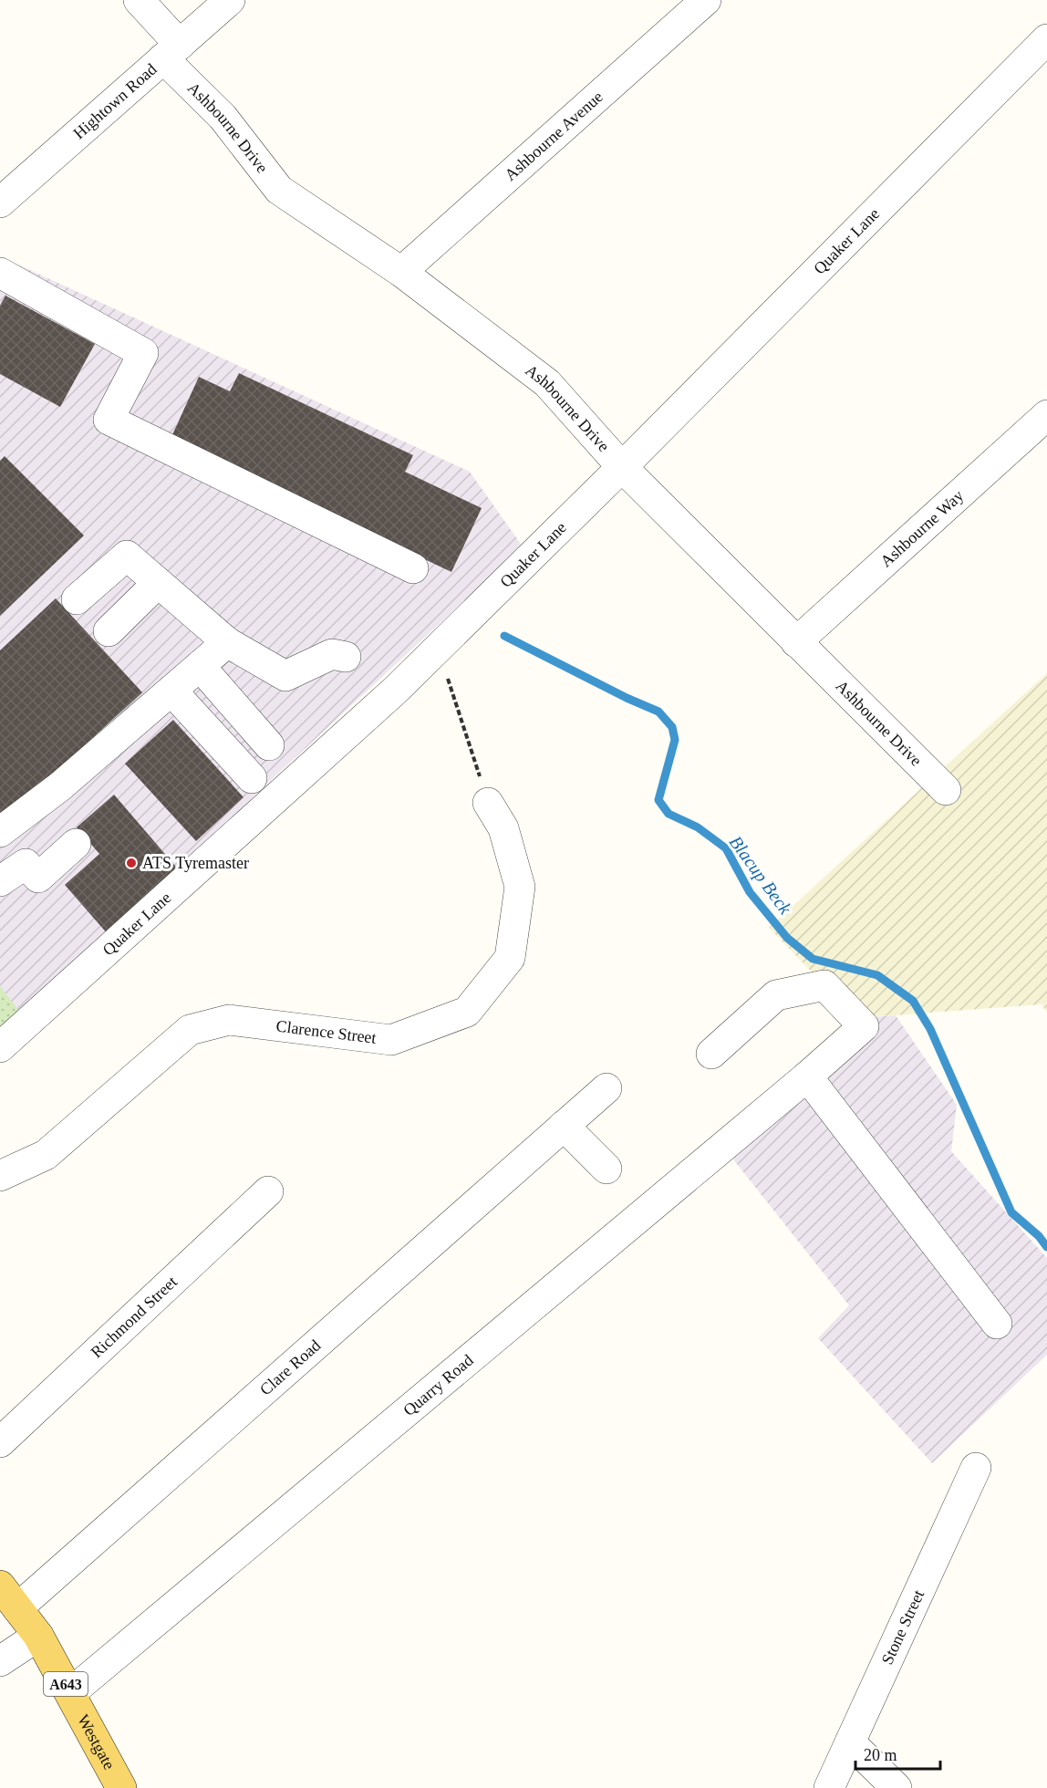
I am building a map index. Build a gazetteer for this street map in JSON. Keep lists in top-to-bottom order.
{
  "streets": {
    "main road": ["A643", "Westgate"],
    "street": [
      "Hightown Road",
      "Ashbourne Drive",
      "Ashbourne Avenue",
      "Quaker Lane",
      "Ashbourne Way",
      "Clarence Street",
      "Richmond Street",
      "Clare Road",
      "Quarry Road",
      "Stone Street"
    ]
  },
  "crossings": [
    ["Hightown Road", "Ashbourne Drive"],
    ["Ashbourne Drive", "Ashbourne Avenue"],
    ["Ashbourne Drive", "Quaker Lane"],
    ["Ashbourne Drive", "Ashbourne Way"],
    ["Clare Road", "Westgate"],
    ["Quarry Road", "Westgate"]
  ],
  "water": ["Blacup Beck"],
  "places": ["ATS Tyremaster"],
  "scale_bar": "20 m"
}
